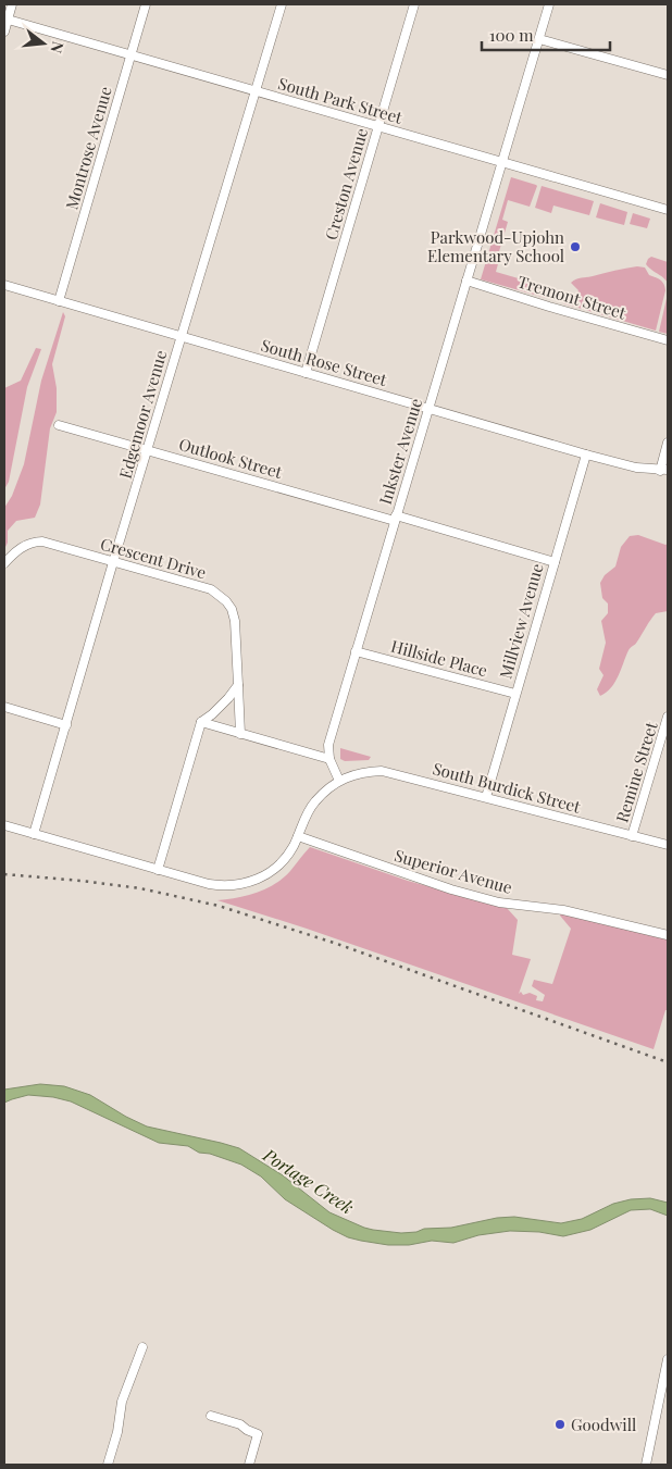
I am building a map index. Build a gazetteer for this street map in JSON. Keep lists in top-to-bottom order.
{
  "streets": {
    "street": [
      "South Park Street",
      "Montrose Avenue",
      "Creston Avenue",
      "Tremont Street",
      "South Rose Street",
      "Edgemoor Avenue",
      "Inkster Avenue",
      "Outlook Street",
      "Crescent Drive",
      "Millview Avenue",
      "Hillside Place",
      "Remine Street",
      "South Burdick Street",
      "Superior Avenue"
    ]
  },
  "crossings": [
    ["South Park Street", "Montrose Avenue"],
    ["South Park Street", "Creston Avenue"],
    ["South Park Street", "Edgemoor Avenue"],
    ["South Park Street", "Inkster Avenue"],
    ["Montrose Avenue", "South Rose Street"],
    ["Creston Avenue", "South Rose Street"],
    ["Tremont Street", "Inkster Avenue"],
    ["South Rose Street", "Edgemoor Avenue"],
    ["South Rose Street", "Inkster Avenue"],
    ["South Rose Street", "Millview Avenue"],
    ["Edgemoor Avenue", "Outlook Street"],
    ["Edgemoor Avenue", "Crescent Drive"],
    ["Inkster Avenue", "Outlook Street"],
    ["Inkster Avenue", "Hillside Place"],
    ["Inkster Avenue", "South Burdick Street"],
    ["Outlook Street", "Millview Avenue"],
    ["Millview Avenue", "Hillside Place"],
    ["Millview Avenue", "South Burdick Street"],
    ["Remine Street", "South Burdick Street"]
  ],
  "water": ["Portage Creek"],
  "places": ["Parkwood-Upjohn Elementary School", "Goodwill"],
  "scale_bar": "100 m",
  "north": "right"
}
